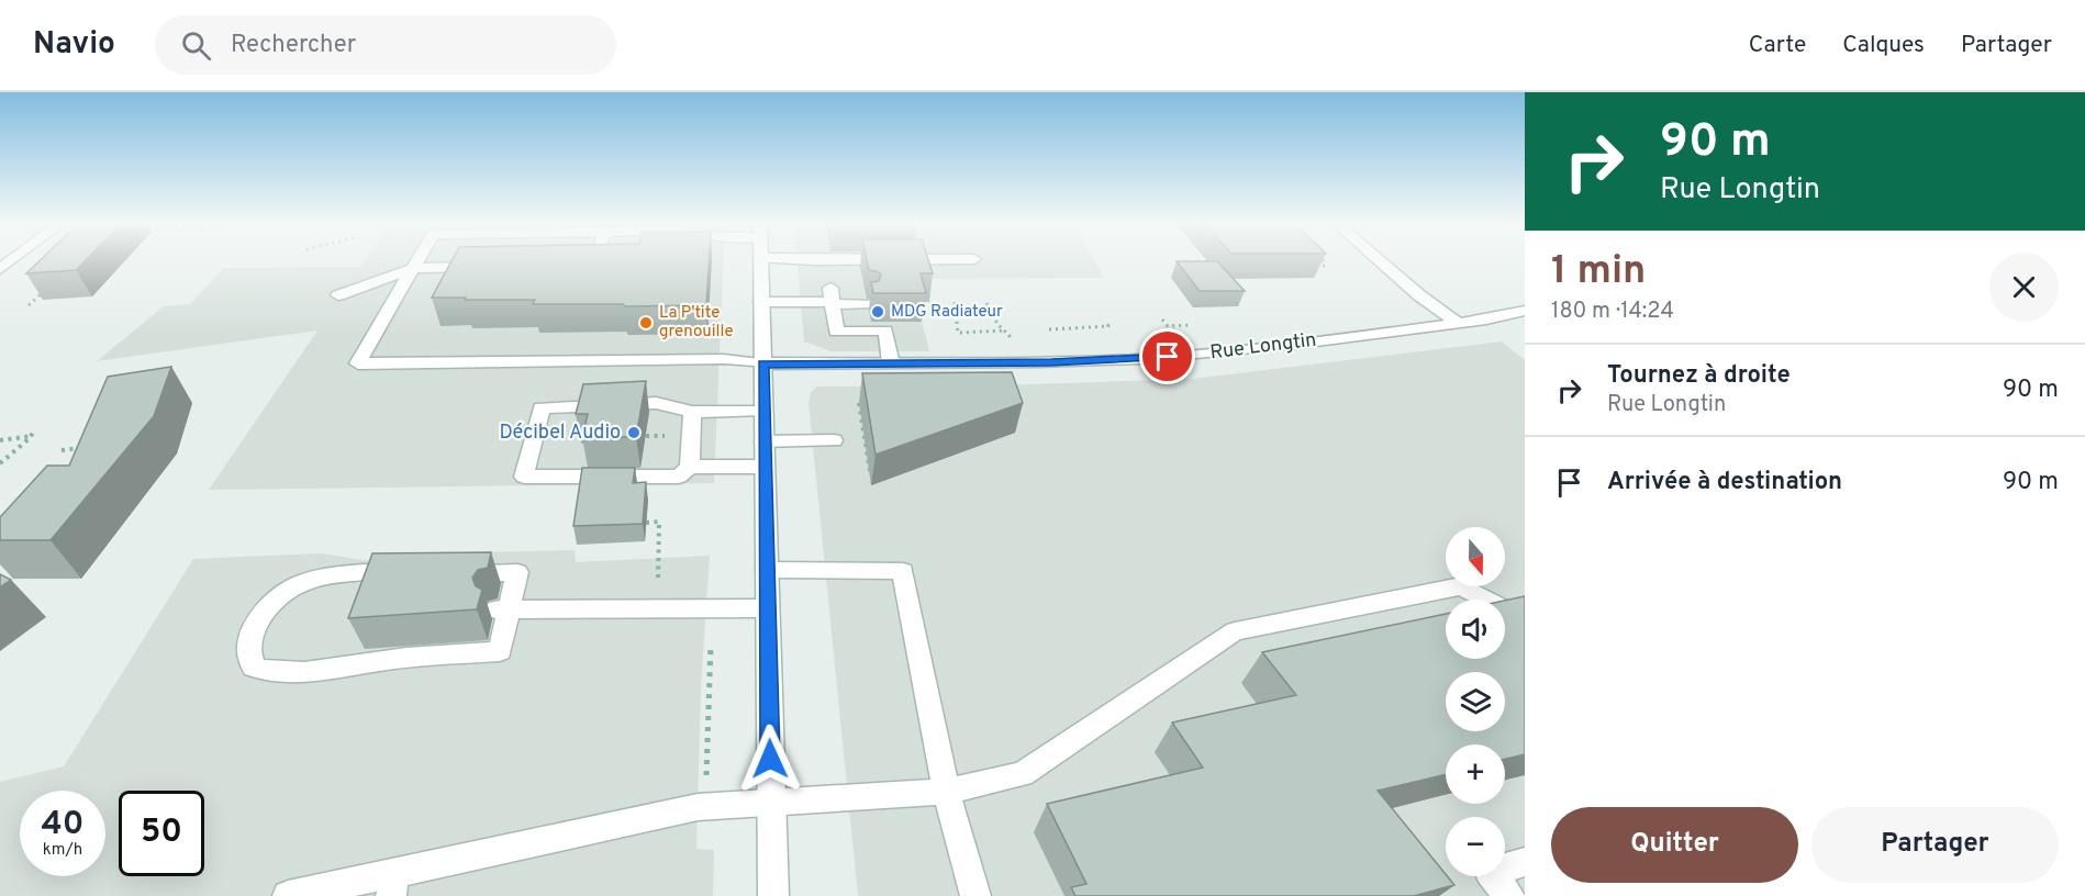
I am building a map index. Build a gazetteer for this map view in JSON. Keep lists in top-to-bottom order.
{
  "streets": {
    "street": ["Rue Longtin"]
  },
  "places": ["MDG Radiateur", "La P'tite grenouille", "Décibel Audio"],
  "north": "bottom",
  "page": {
    "header": "Navio",
    "search": "Rechercher",
    "nav": ["Carte", "Calques", "Partager"],
    "turn": ["90 m", "Rue Longtin"],
    "heading": ["1 min", "180 m · 14:24"],
    "list": [
      {
        "name": "Tournez à droite",
        "note": "Rue Longtin",
        "value": "90 m"
      },
      {
        "name": "Arrivée à destination",
        "value": "90 m"
      }
    ],
    "map_buttons": ["+", "−"],
    "speed": "40 km/h",
    "limit": "50",
    "buttons": ["Quitter", "Partager"]
  }
}
